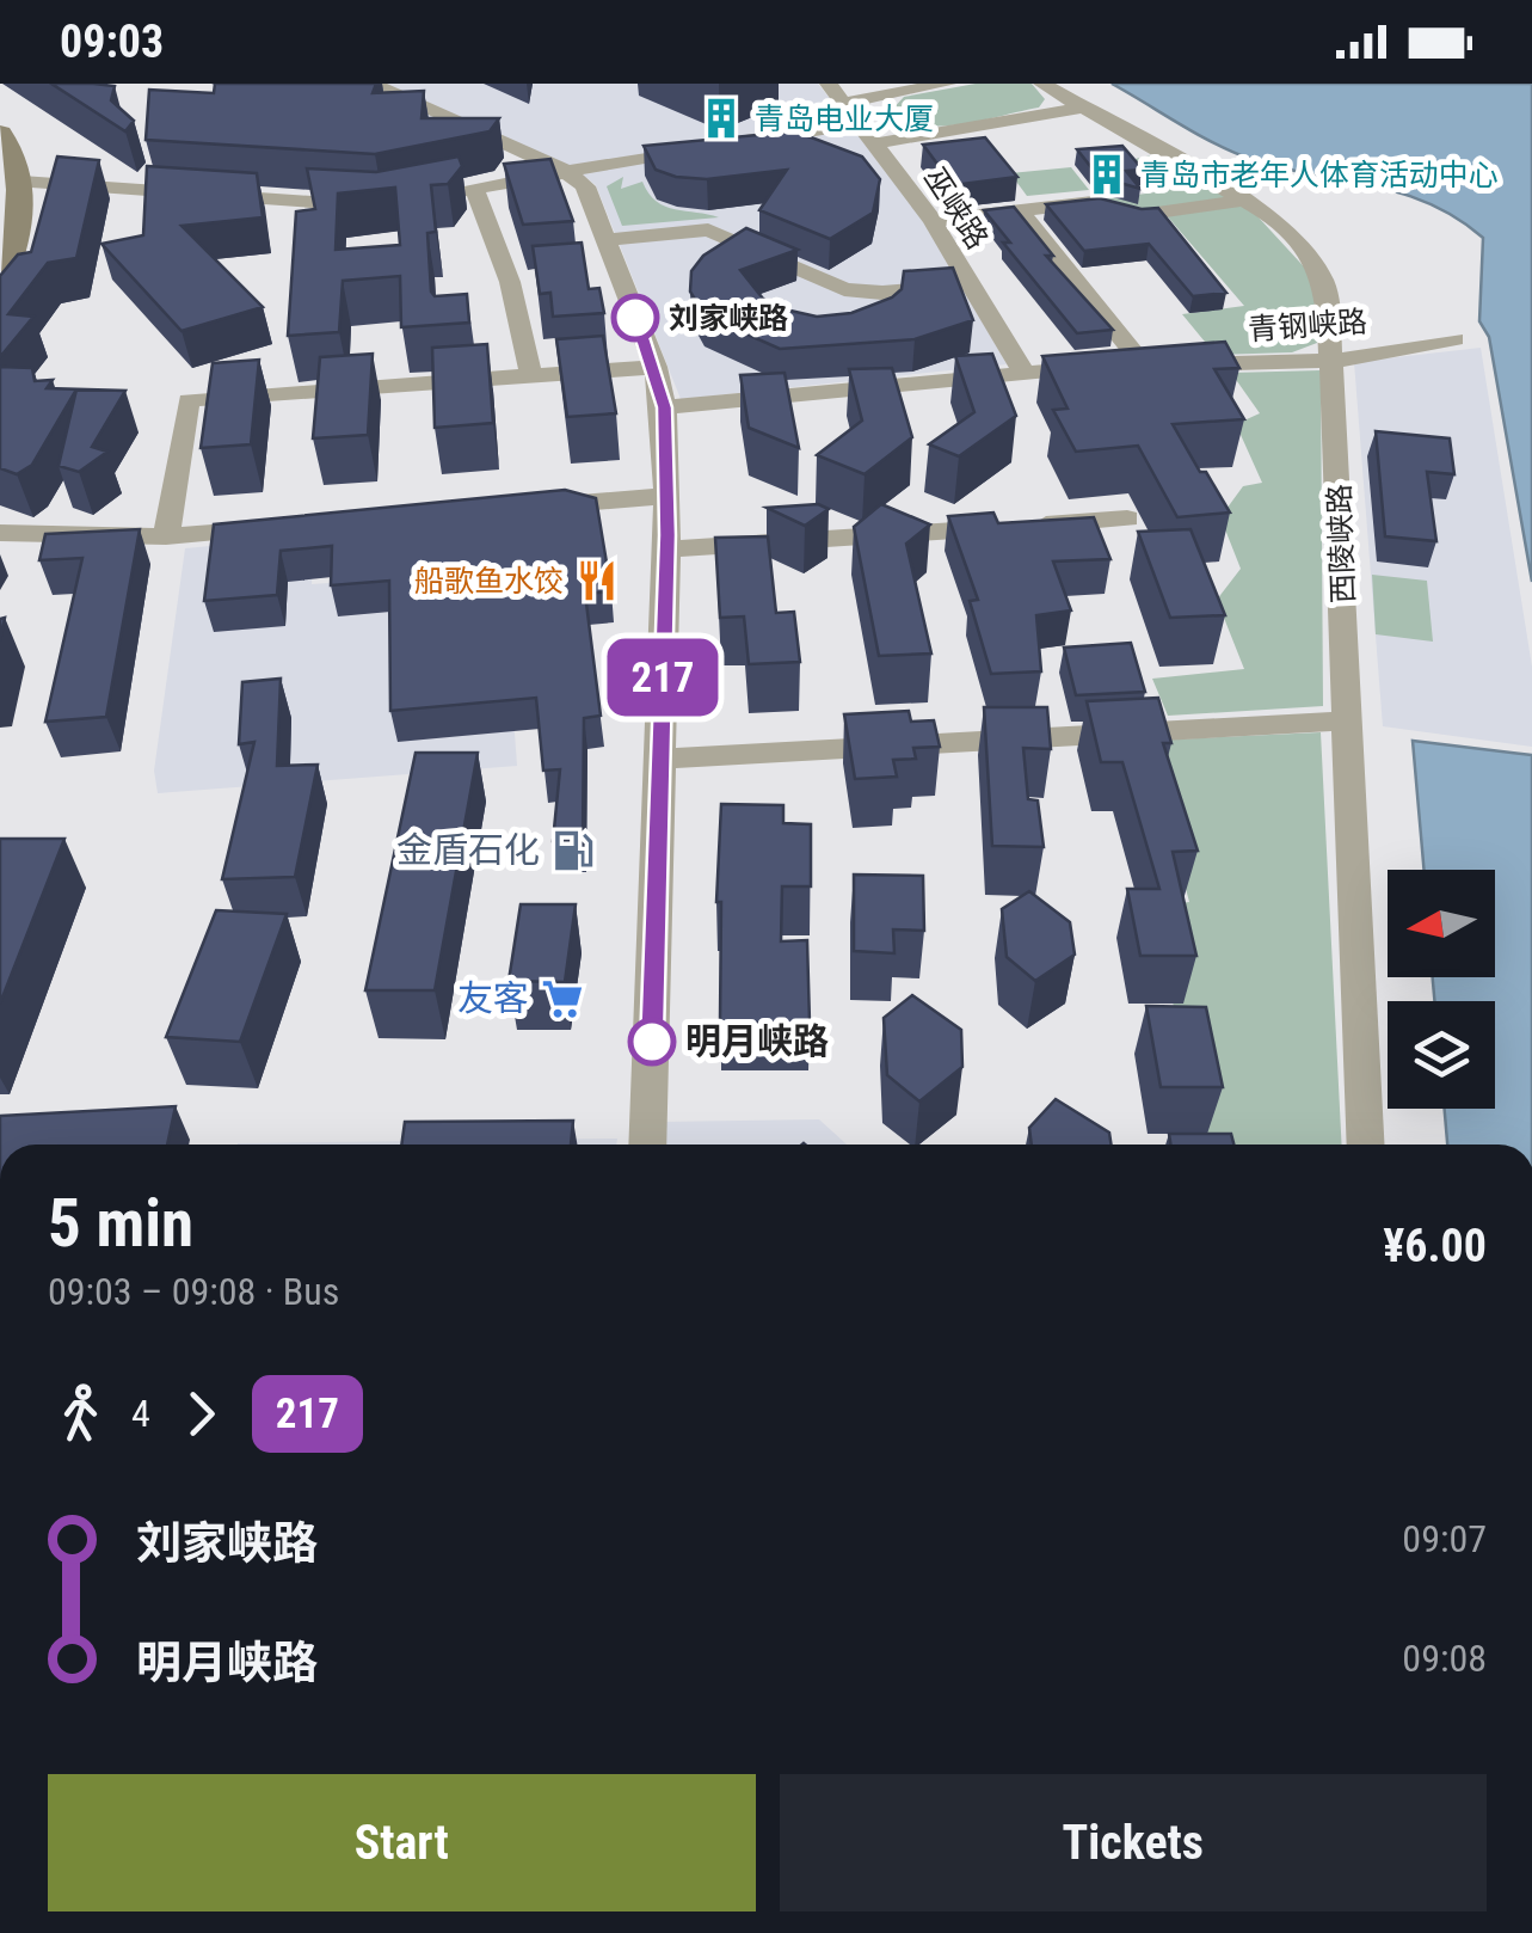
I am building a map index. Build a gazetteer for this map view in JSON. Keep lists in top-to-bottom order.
{
  "streets": {
    "street": ["巫峡路", "青钢峡路", "西陵峡路"]
  },
  "crossings": [
    ["巫峡路", "青钢峡路"],
    ["青钢峡路", "西陵峡路"]
  ],
  "places": {
    "building": ["青岛电业大厦", "青岛市老年人体育活动中心"],
    "other": ["刘家峡路", "明月峡路"],
    "restaurant": ["船歌鱼水饺"],
    "fuel station": ["金盾石化"],
    "supermarket": ["友客"]
  },
  "lines": ["bus line 217"],
  "north": "left",
  "page": {
    "status": "09:03",
    "on_map": "217",
    "heading": ["5 min", "09:03 – 09:08 · Bus", "¥6.00"],
    "legs": ["4", "217"],
    "list": [
      {
        "name": "刘家峡路",
        "value": "09:07"
      },
      {
        "name": "明月峡路",
        "value": "09:08"
      }
    ],
    "buttons": ["Start", "Tickets"]
  }
}
